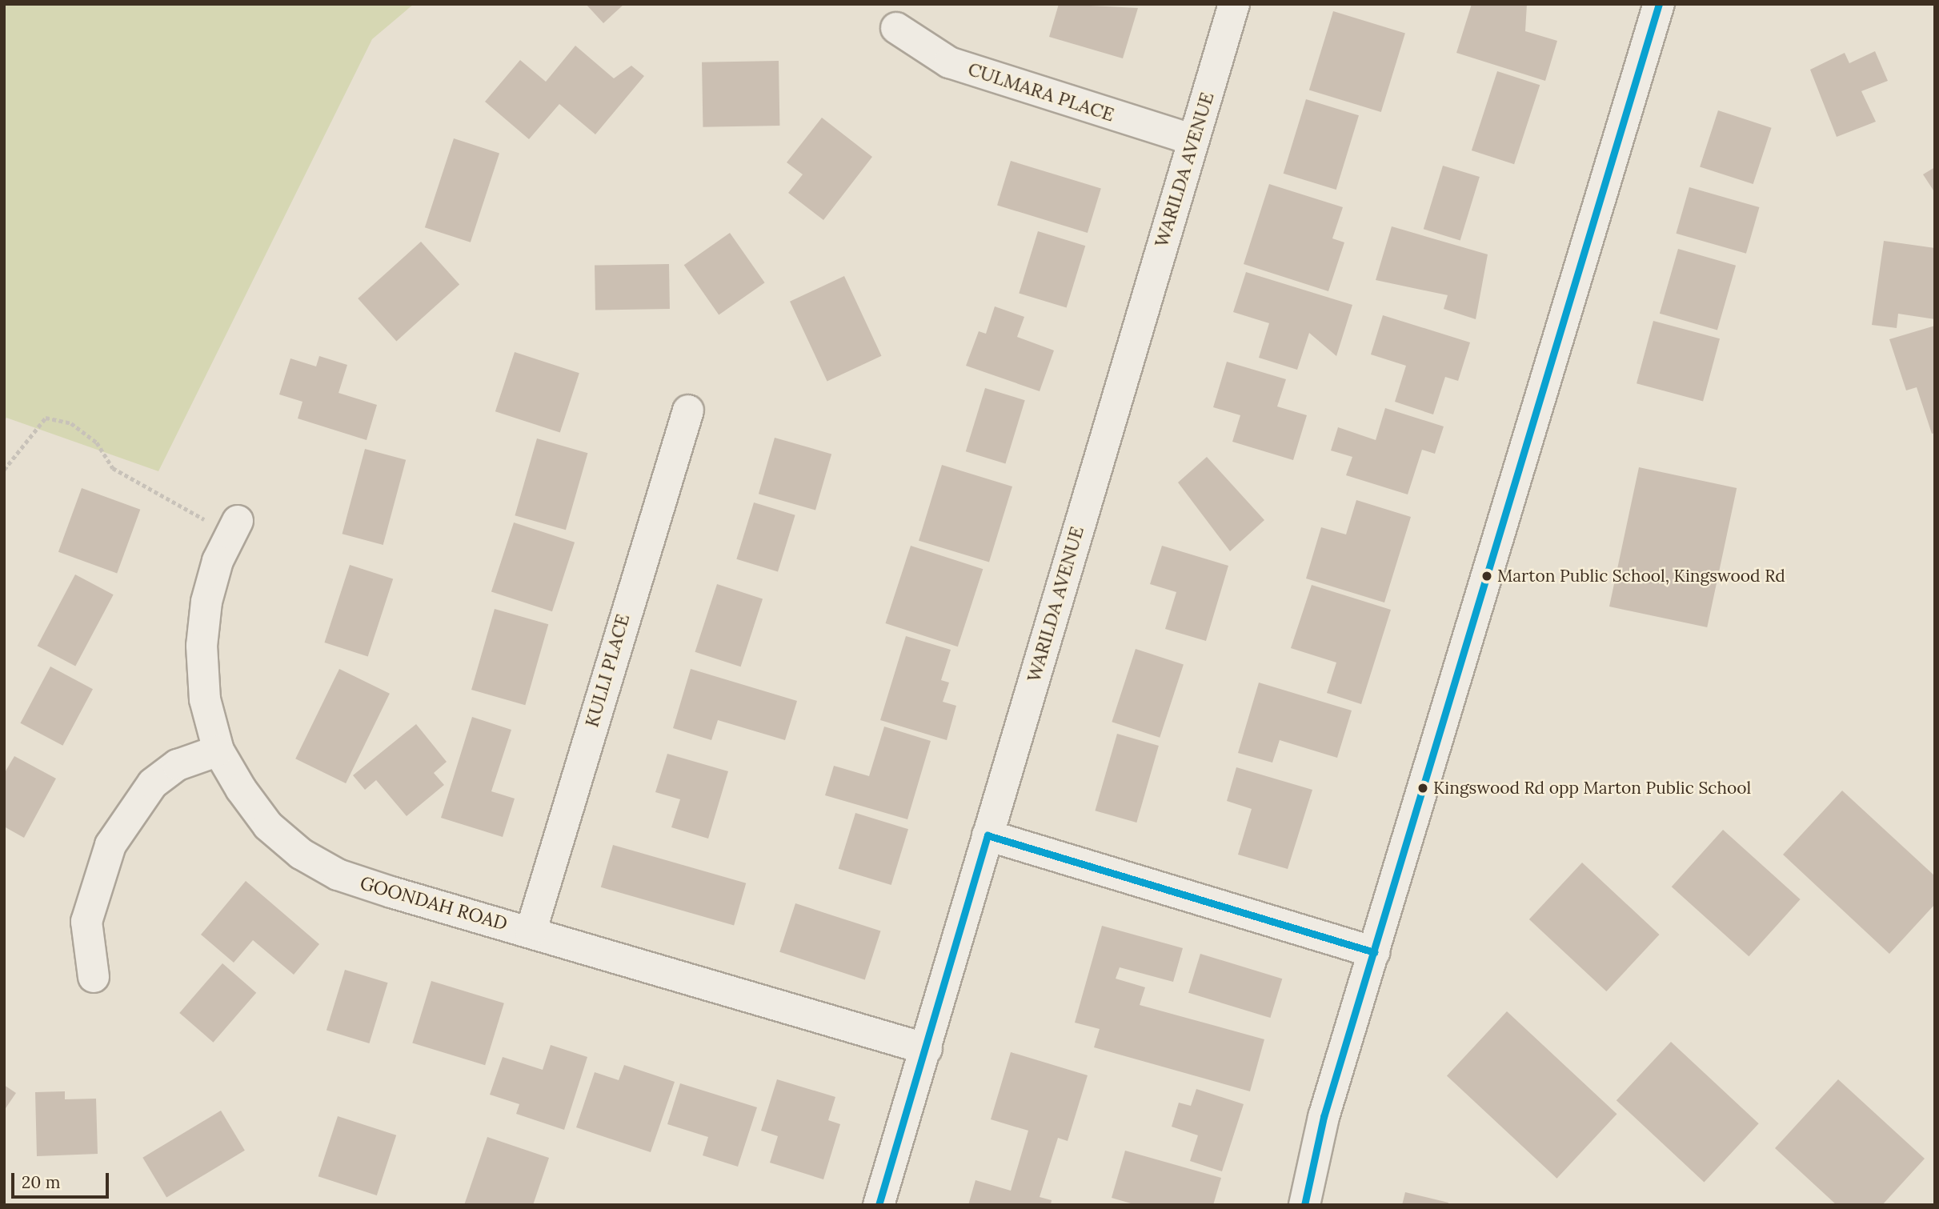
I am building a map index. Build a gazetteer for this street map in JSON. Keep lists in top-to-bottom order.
{
  "streets": {
    "street": [
      "CULMARA PLACE",
      "WARILDA AVENUE",
      "KULLI PLACE",
      "GOONDAH ROAD"
    ]
  },
  "crossings": [
    ["CULMARA PLACE", "WARILDA AVENUE"],
    ["WARILDA AVENUE", "GOONDAH ROAD"],
    ["KULLI PLACE", "GOONDAH ROAD"]
  ],
  "places": ["Marton Public School, Kingswood Rd", "Kingswood Rd opp Marton Public School"],
  "scale_bar": "20 m"
}
